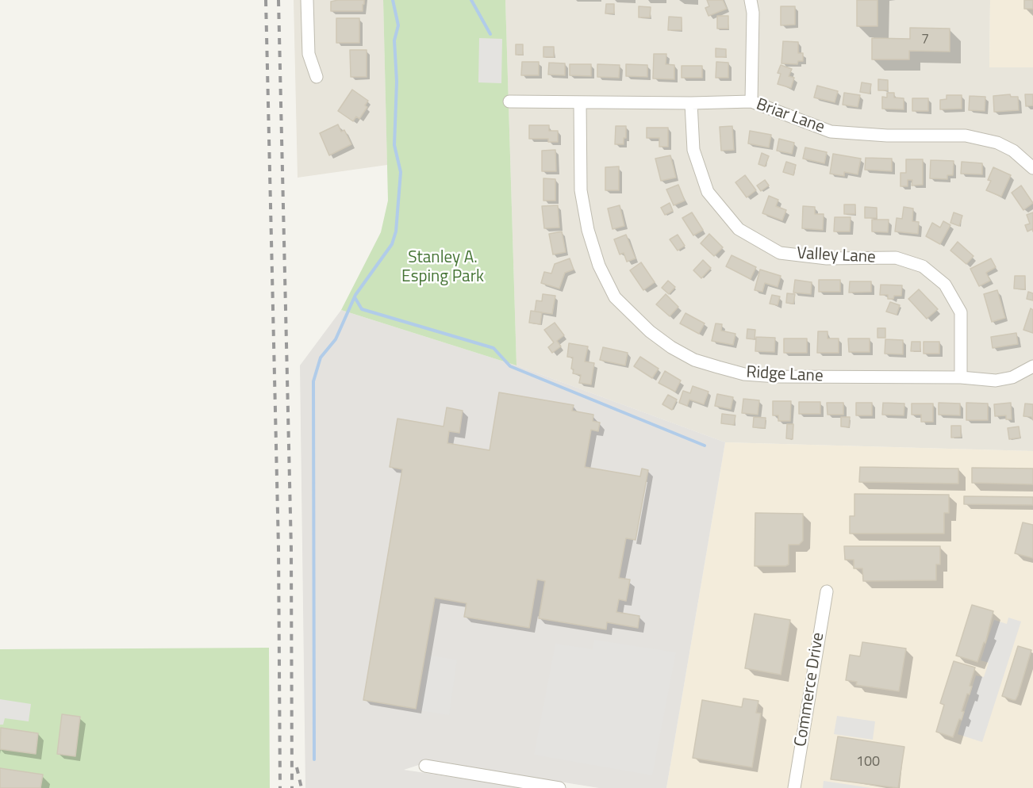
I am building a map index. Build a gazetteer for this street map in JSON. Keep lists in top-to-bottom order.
{
  "streets": {
    "street": [
      "Briar Lane",
      "Valley Lane",
      "Ridge Lane",
      "Commerce Drive"
    ]
  },
  "crossings": [
    ["Briar Lane", "Valley Lane"],
    ["Briar Lane", "Ridge Lane"],
    ["Valley Lane", "Ridge Lane"]
  ],
  "parks": ["Stanley A. Esping Park"],
  "house_numbers": ["7", "100"]
}
